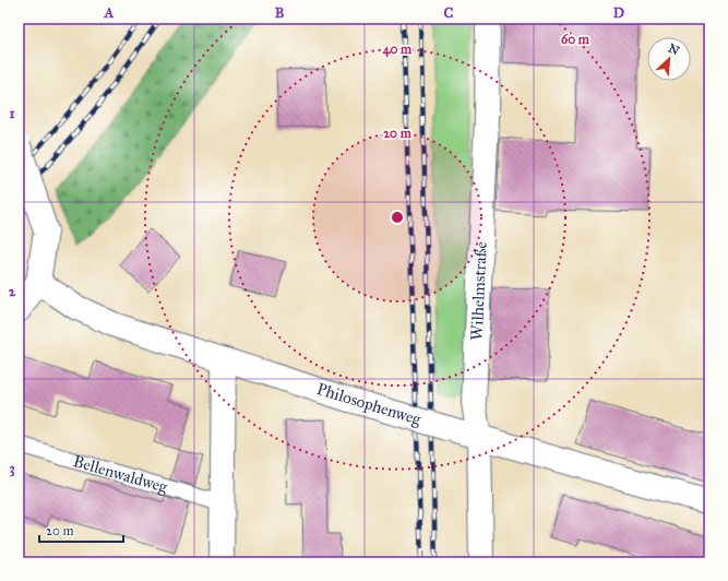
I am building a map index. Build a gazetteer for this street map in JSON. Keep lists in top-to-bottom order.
{
  "streets": {
    "street": ["Wilhelmstraße", "Philosophenweg"],
    "lane": ["Bellenwaldweg"]
  },
  "crossings": [
    ["Wilhelmstraße", "Philosophenweg"]
  ],
  "scale_bar": "20 m",
  "north": "top right",
  "grid": {
    "columns": [
      "A",
      "B",
      "C",
      "D"
    ],
    "rows": ["1", "2", "3"]
  },
  "rings": ["60 m", "40 m", "20 m"]
}
